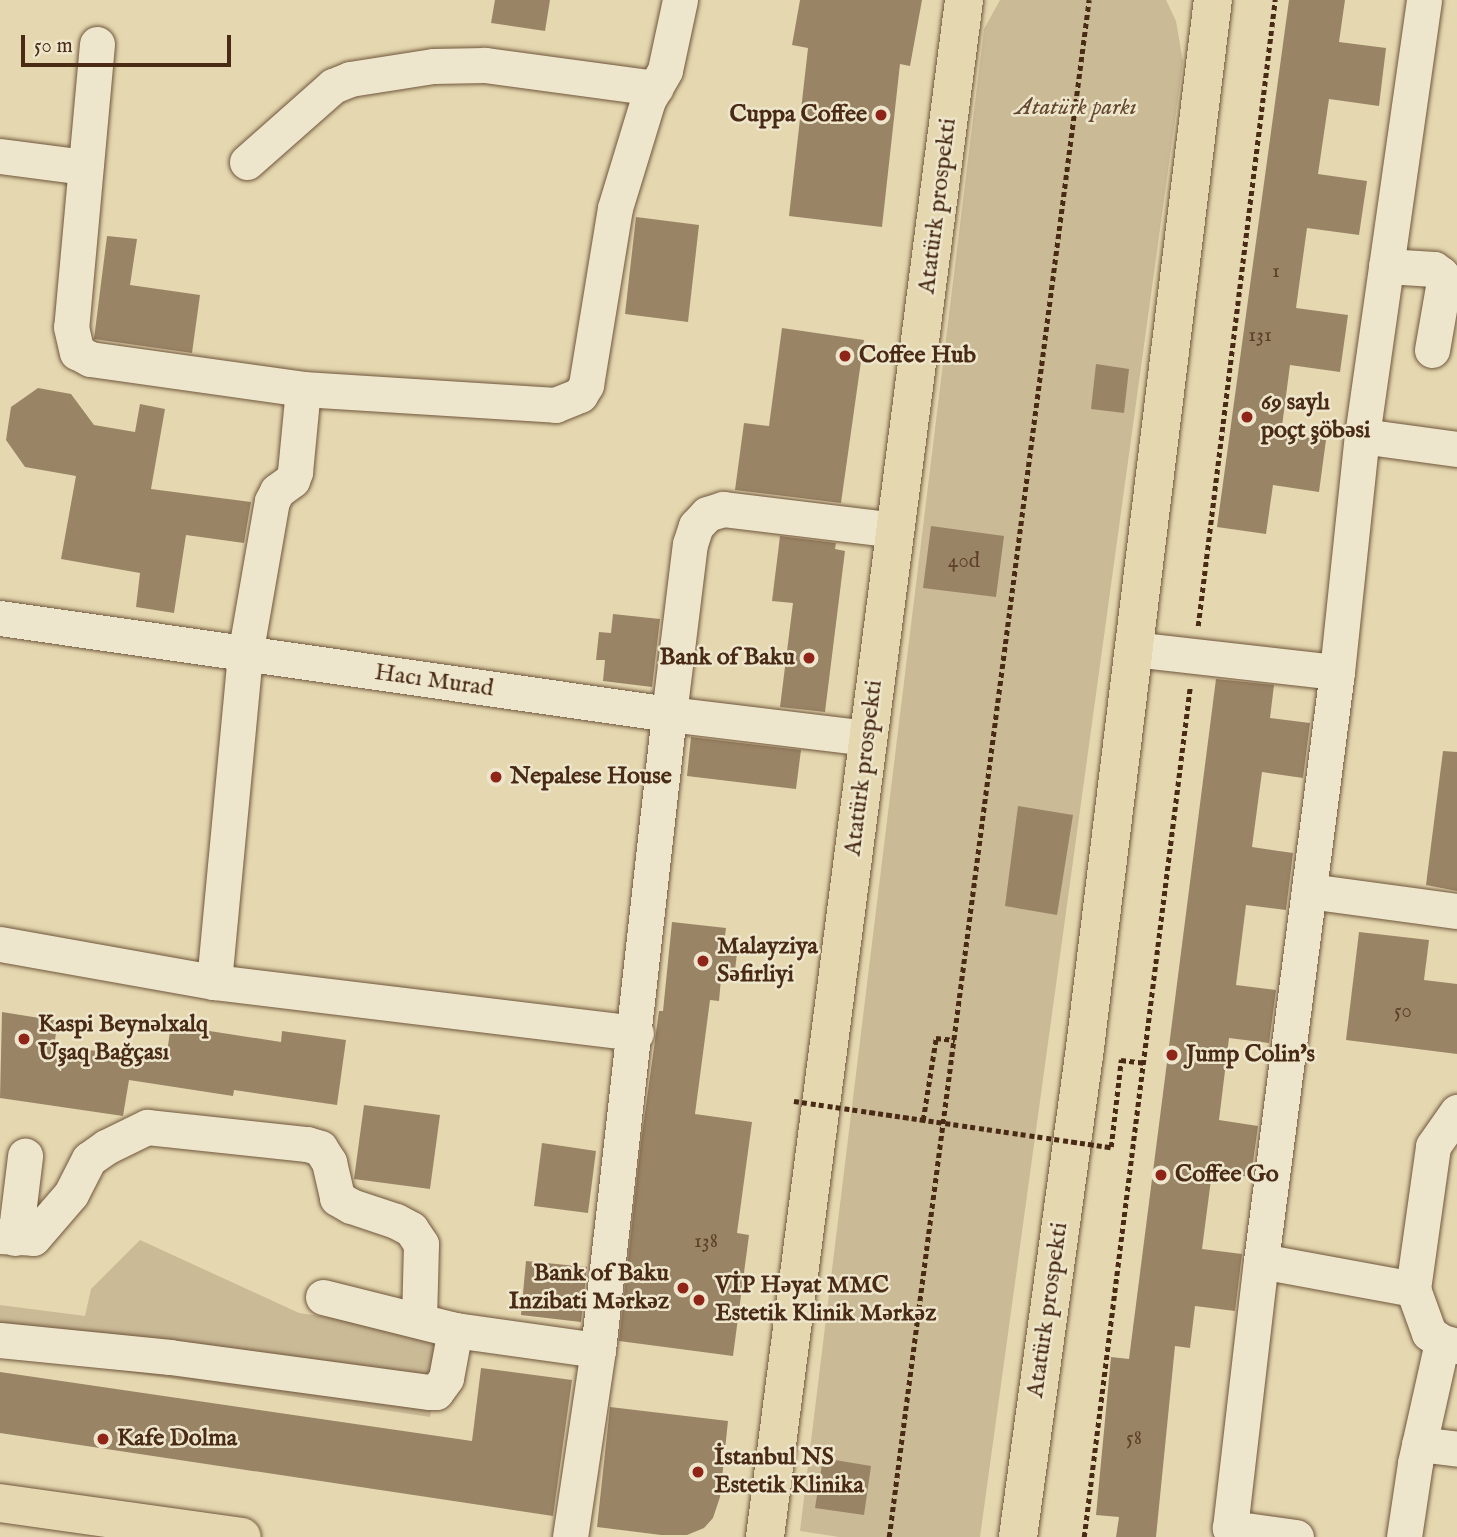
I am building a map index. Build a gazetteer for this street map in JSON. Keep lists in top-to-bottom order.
{
  "streets": {
    "main road": ["Atatürk prospekti"],
    "street": ["Hacı Murad"]
  },
  "crossings": [
    ["Atatürk prospekti", "Hacı Murad"]
  ],
  "parks": ["Atatürk parkı"],
  "places": [
    "Cuppa Coffee",
    "Coffee Hub",
    "69 saylı poçt şöbəsi",
    "Bank of Baku",
    "Nepalese House",
    "Malayziya Səfirliyi",
    "Kaspi Beynəlxalq Uşaq Bağçası",
    "Jump Colin's",
    "Coffee Go",
    "Bank of Baku Inzibati Mərkəz",
    "VİP Həyat MMC Estetik Klinik Mərkəz",
    "Kafe Dolma",
    "İstanbul NS Estetik Klinika"
  ],
  "house_numbers": [
    "1",
    "131",
    "40d",
    "50",
    "138",
    "58"
  ],
  "scale_bar": "50 m"
}
